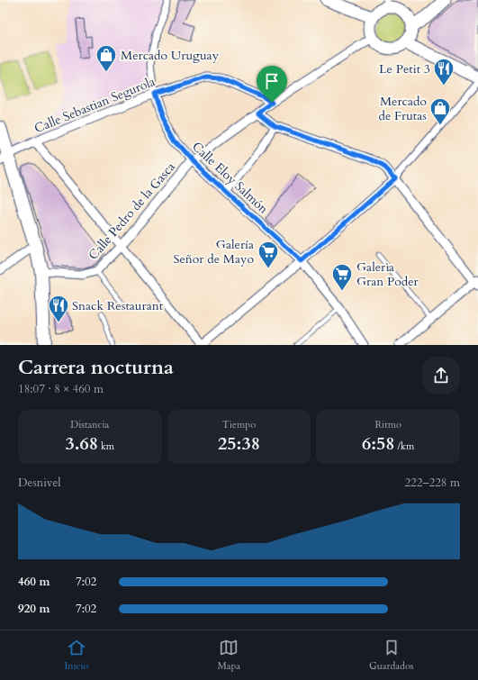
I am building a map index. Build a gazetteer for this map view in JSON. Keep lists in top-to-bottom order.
{
  "streets": {
    "street": ["Calle Sebastian Segurola", "Calle Eloy Salmón", "Calle Pedro de la Gasca"]
  },
  "crossings": [
    ["Calle Sebastian Segurola", "Calle Eloy Salmón"],
    ["Calle Sebastian Segurola", "Calle Pedro de la Gasca"],
    ["Calle Eloy Salmón", "Calle Pedro de la Gasca"]
  ],
  "places": {
    "shop": ["Mercado Uruguay", "Mercado de Frutas"],
    "restaurant": ["Le Petit 3", "Snack Restaurant"],
    "supermarket": ["Galería Señor de Mayo", "Galerìa Gran Poder"]
  },
  "page": {
    "heading": ["Carrera nocturna", "18:07 · 8 × 460 m"],
    "stats": [
      ["Distancia", "3.68 km"],
      ["Tiempo", "25:38"],
      ["Ritmo", "6:58 /km"]
    ],
    "chart": ["Desnivel", "222–228 m"],
    "list": [
      {
        "name": "460 m",
        "note": "7:02"
      },
      {
        "name": "920 m",
        "note": "7:02"
      }
    ],
    "tabs": ["Inicio", "Mapa", "Guardados"]
  }
}
